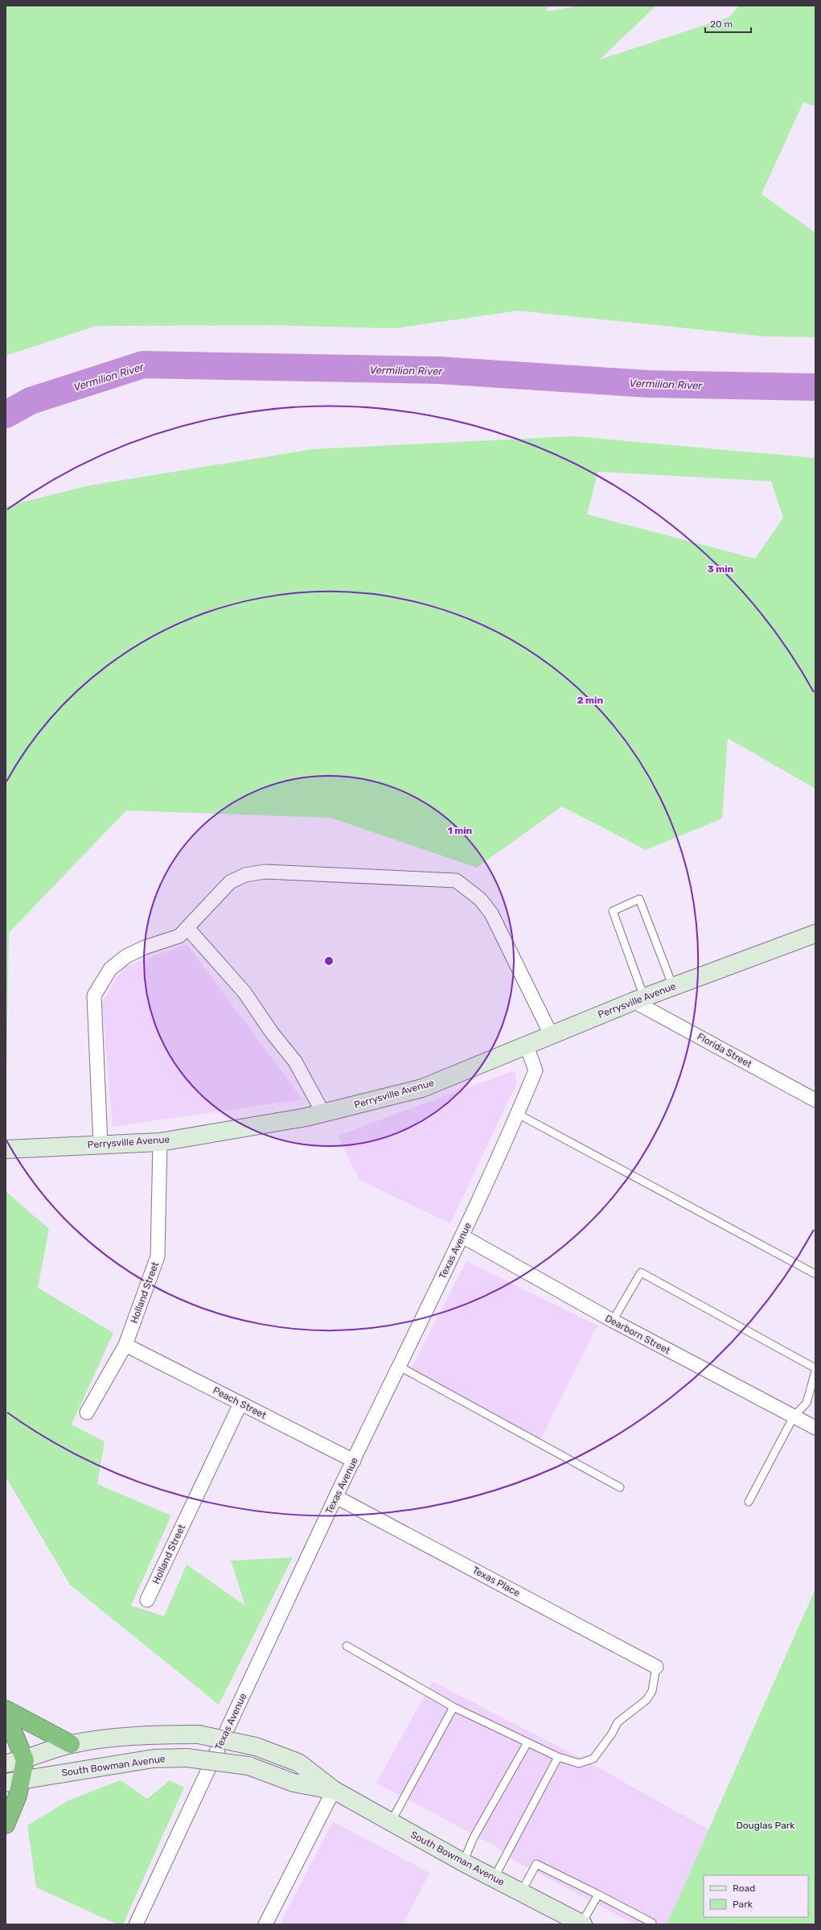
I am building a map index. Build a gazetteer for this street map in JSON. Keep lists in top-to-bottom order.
{
  "streets": {
    "main road": ["Perrysville Avenue", "South Bowman Avenue"],
    "street": [
      "Florida Street",
      "Texas Avenue",
      "Holland Street",
      "Dearborn Street",
      "Peach Street",
      "Texas Place"
    ]
  },
  "crossings": [
    ["Perrysville Avenue", "Florida Street"],
    ["Perrysville Avenue", "Texas Avenue"],
    ["Perrysville Avenue", "Holland Street"],
    ["Texas Avenue", "Dearborn Street"],
    ["Texas Avenue", "Peach Street"],
    ["Texas Avenue", "Texas Place"],
    ["Holland Street", "Peach Street"]
  ],
  "water": ["Vermilion River"],
  "parks": ["Douglas Park"],
  "legend": ["Road", "Park"],
  "scale_bar": "20 m",
  "rings": ["3 min", "2 min", "1 min"]
}
